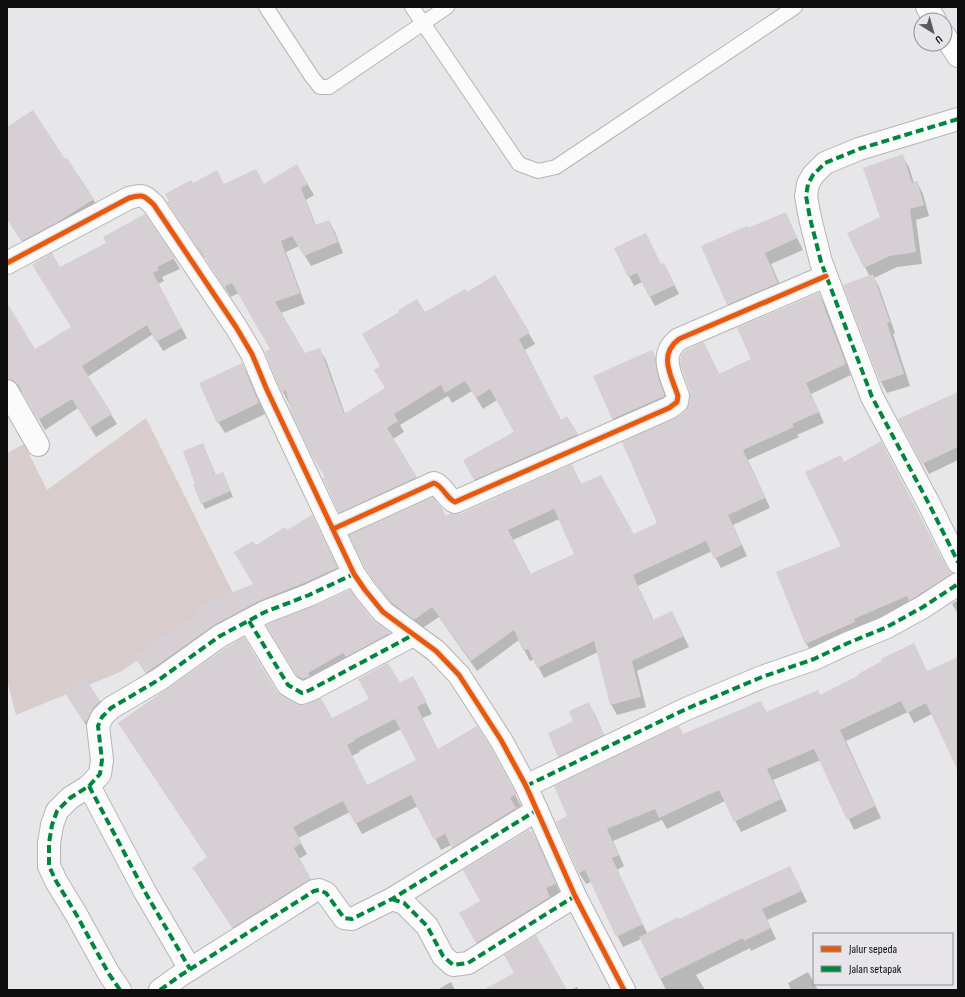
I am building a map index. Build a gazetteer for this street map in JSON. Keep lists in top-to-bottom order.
{
  "legend": ["Jalur sepeda", "Jalan setapak"],
  "north": "bottom right"
}
